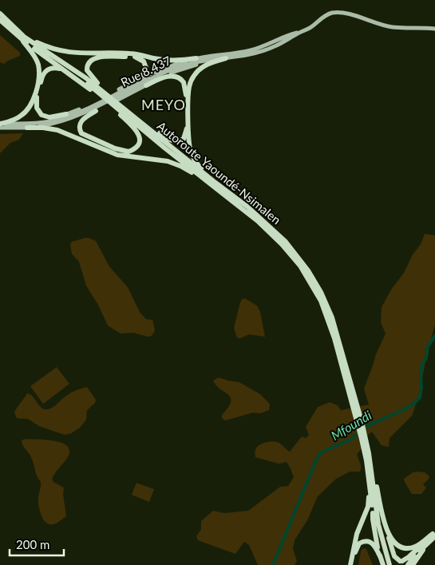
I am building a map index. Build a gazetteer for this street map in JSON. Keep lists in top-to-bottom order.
{
  "streets": {
    "highway": ["Autoroute Yaoundé-Nsimalen"],
    "main road": ["Rue 8.437"]
  },
  "districts": ["MEYO"],
  "water": ["Mfoundi"],
  "scale_bar": "200 m"
}
